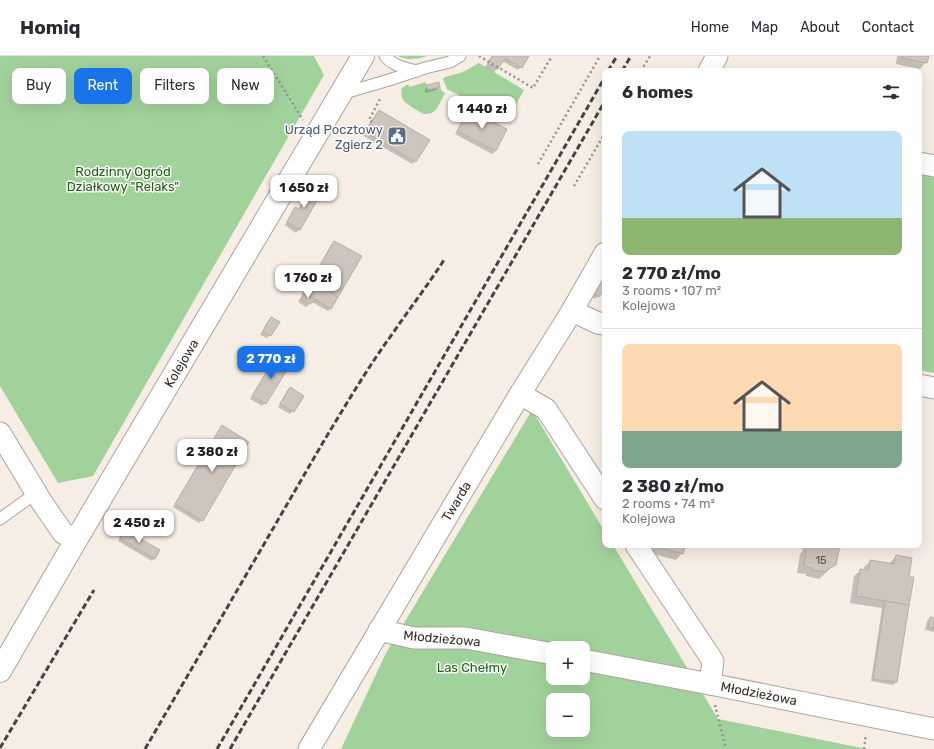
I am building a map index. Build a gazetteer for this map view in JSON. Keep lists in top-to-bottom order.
{
  "streets": {
    "street": ["Kolejowa", "Twarda", "Młodzieżowa"]
  },
  "crossings": [
    ["Twarda", "Młodzieżowa"]
  ],
  "parks": ["Rodzinny Ogród Działkowy \"Relaks\"", "Las Chełmy"],
  "places": {
    "public building": ["Urząd Pocztowy Zgierz 2"]
  },
  "house_numbers": ["15"],
  "page": {
    "header": "Homiq",
    "nav": [
      "Home",
      "Map",
      "About",
      "Contact"
    ],
    "chip": [
      "Buy",
      "Rent",
      "Filters",
      "New"
    ],
    "heading": "6 homes",
    "price": [
      "1 440 zł",
      "1 650 zł",
      "1 760 zł",
      "2 770 zł",
      "2 380 zł",
      "2 450 zł"
    ],
    "list": [
      {
        "name": "2 770 zł/mo",
        "note": "3 rooms · 107 m² · Kolejowa"
      },
      {
        "name": "2 380 zł/mo",
        "note": "2 rooms · 74 m² · Kolejowa"
      }
    ],
    "map_buttons": ["+", "−"]
  }
}
